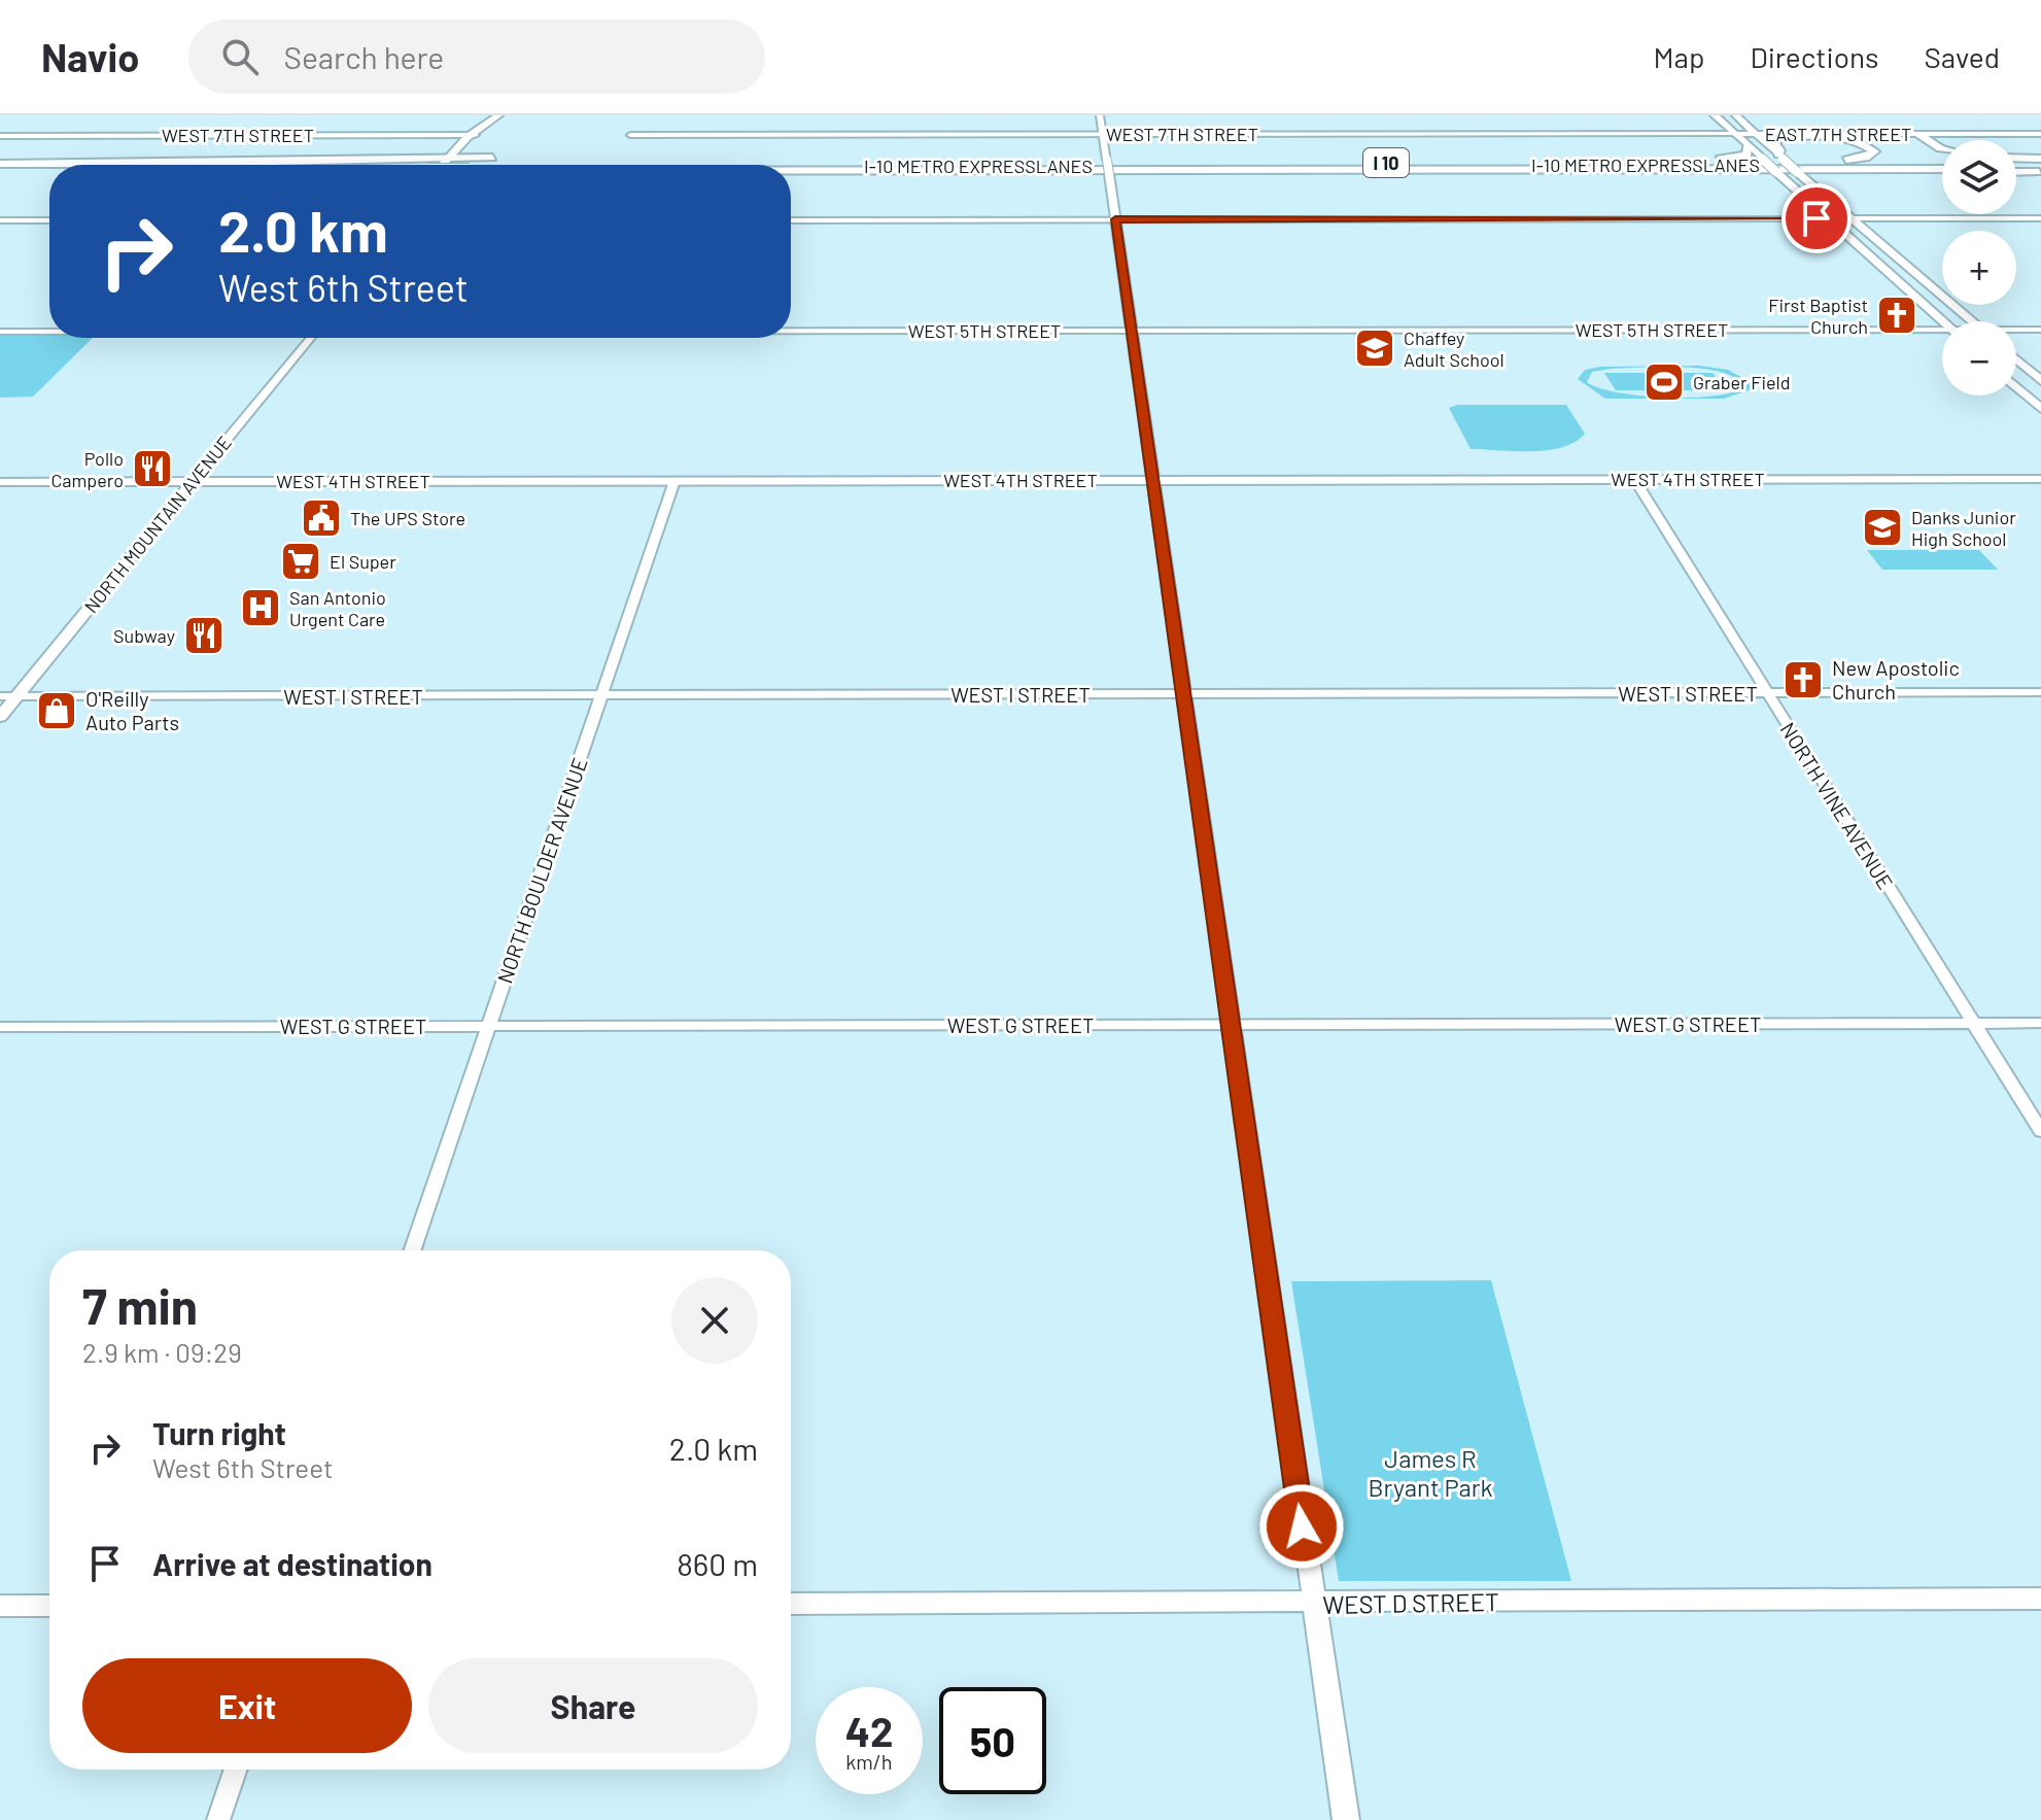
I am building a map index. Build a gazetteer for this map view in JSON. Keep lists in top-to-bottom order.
{
  "streets": {
    "highway": ["I 10", "I-10 METRO EXPRESSLANES"],
    "main road": [
      "WEST 7TH STREET",
      "EAST 7TH STREET",
      "WEST 4TH STREET",
      "NORTH MOUNTAIN AVENUE",
      "WEST D STREET"
    ],
    "street": [
      "WEST 5TH STREET",
      "WEST I STREET",
      "NORTH VINE AVENUE",
      "NORTH BOULDER AVENUE",
      "WEST G STREET"
    ]
  },
  "crossings": [
    ["WEST 7TH STREET", "EAST 7TH STREET"],
    ["WEST 4TH STREET", "NORTH MOUNTAIN AVENUE"],
    ["WEST 4TH STREET", "NORTH VINE AVENUE"],
    ["WEST 4TH STREET", "NORTH BOULDER AVENUE"],
    ["NORTH MOUNTAIN AVENUE", "WEST I STREET"],
    ["WEST I STREET", "NORTH VINE AVENUE"],
    ["WEST I STREET", "NORTH BOULDER AVENUE"],
    ["NORTH VINE AVENUE", "WEST G STREET"],
    ["NORTH BOULDER AVENUE", "WEST G STREET"]
  ],
  "parks": ["James R Bryant Park"],
  "places": {
    "church": ["First Baptist Church", "New Apostolic Church"],
    "school or university": ["Chaffey Adult School", "Danks Junior High School"],
    "sports": ["Graber Field"],
    "restaurant": ["Pollo Campero", "Subway"],
    "public building": ["The UPS Store"],
    "supermarket": ["El Super"],
    "hospital": ["San Antonio Urgent Care"],
    "shop": ["O'Reilly Auto Parts"]
  },
  "page": {
    "header": "Navio",
    "search": "Search here",
    "nav": ["Map", "Directions", "Saved"],
    "map_buttons": ["+", "−"],
    "turn": ["2.0 km", "West 6th Street"],
    "heading": ["7 min", "2.9 km · 09:29"],
    "list": [
      {
        "name": "Turn right",
        "note": "West 6th Street",
        "value": "2.0 km"
      },
      {
        "name": "Arrive at destination",
        "value": "860 m"
      }
    ],
    "buttons": ["Exit", "Share"],
    "speed": "42 km/h",
    "limit": "50"
  }
}
